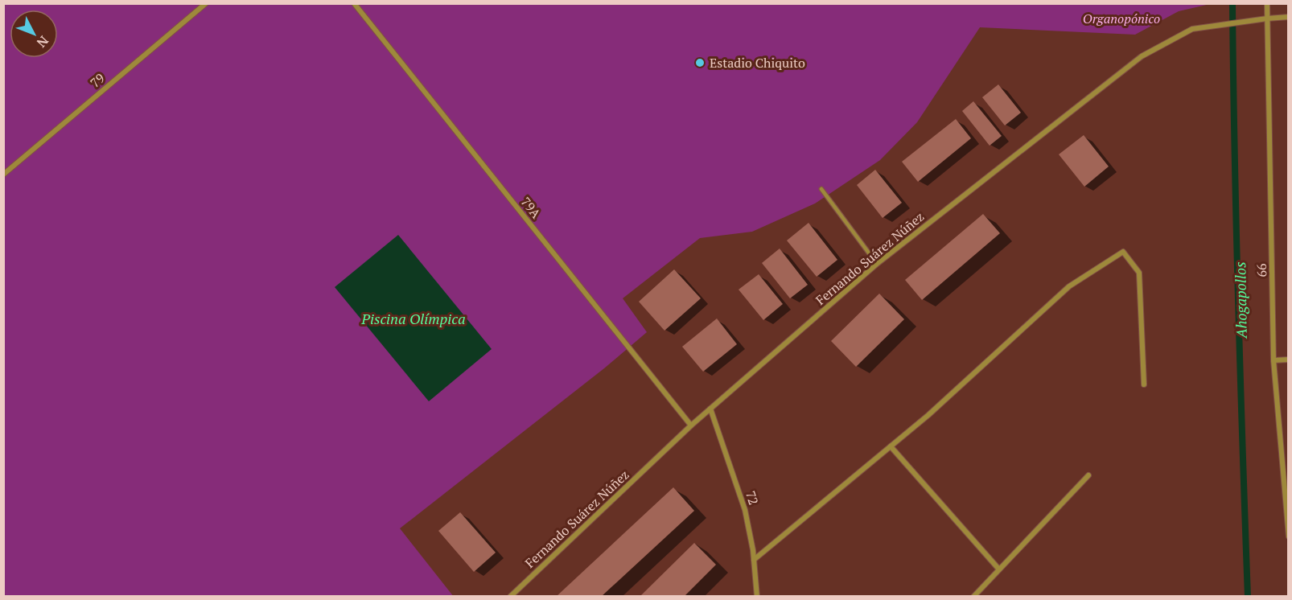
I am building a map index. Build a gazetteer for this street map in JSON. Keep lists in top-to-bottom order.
{
  "streets": {
    "street": [
      "79",
      "79A",
      "Fernando Suárez Núñez",
      "66",
      "72"
    ]
  },
  "crossings": [
    ["79A", "Fernando Suárez Núñez"],
    ["Fernando Suárez Núñez", "66"],
    ["Fernando Suárez Núñez", "72"]
  ],
  "water": ["Ahogapollos", "Piscina Olímpica"],
  "parks": ["Organopónico"],
  "places": ["Estadio Chiquito"],
  "north": "bottom right"
}
